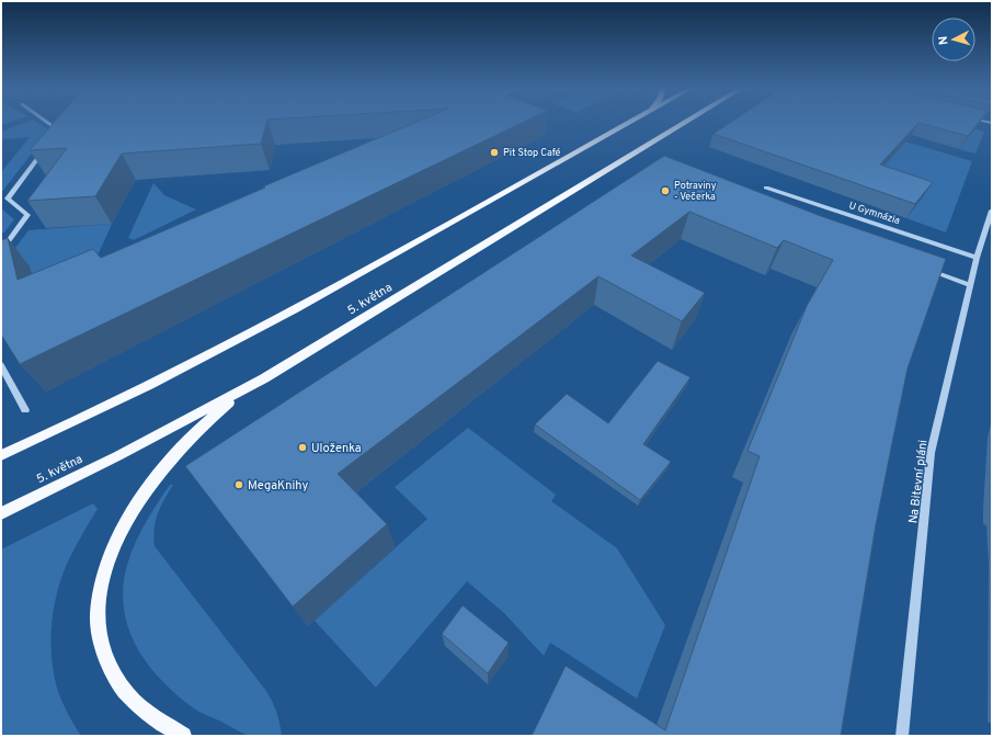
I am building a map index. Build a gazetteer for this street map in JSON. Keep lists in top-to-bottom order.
{
  "streets": {
    "main road": ["5. května"],
    "street": ["U Gymnázia", "Na Bitevní pláni"]
  },
  "crossings": [
    ["U Gymnázia", "Na Bitevní pláni"]
  ],
  "places": [
    "Pit Stop Café",
    "Potraviny - Večerka",
    "Uloženka",
    "MegaKnihy"
  ],
  "north": "left"
}
